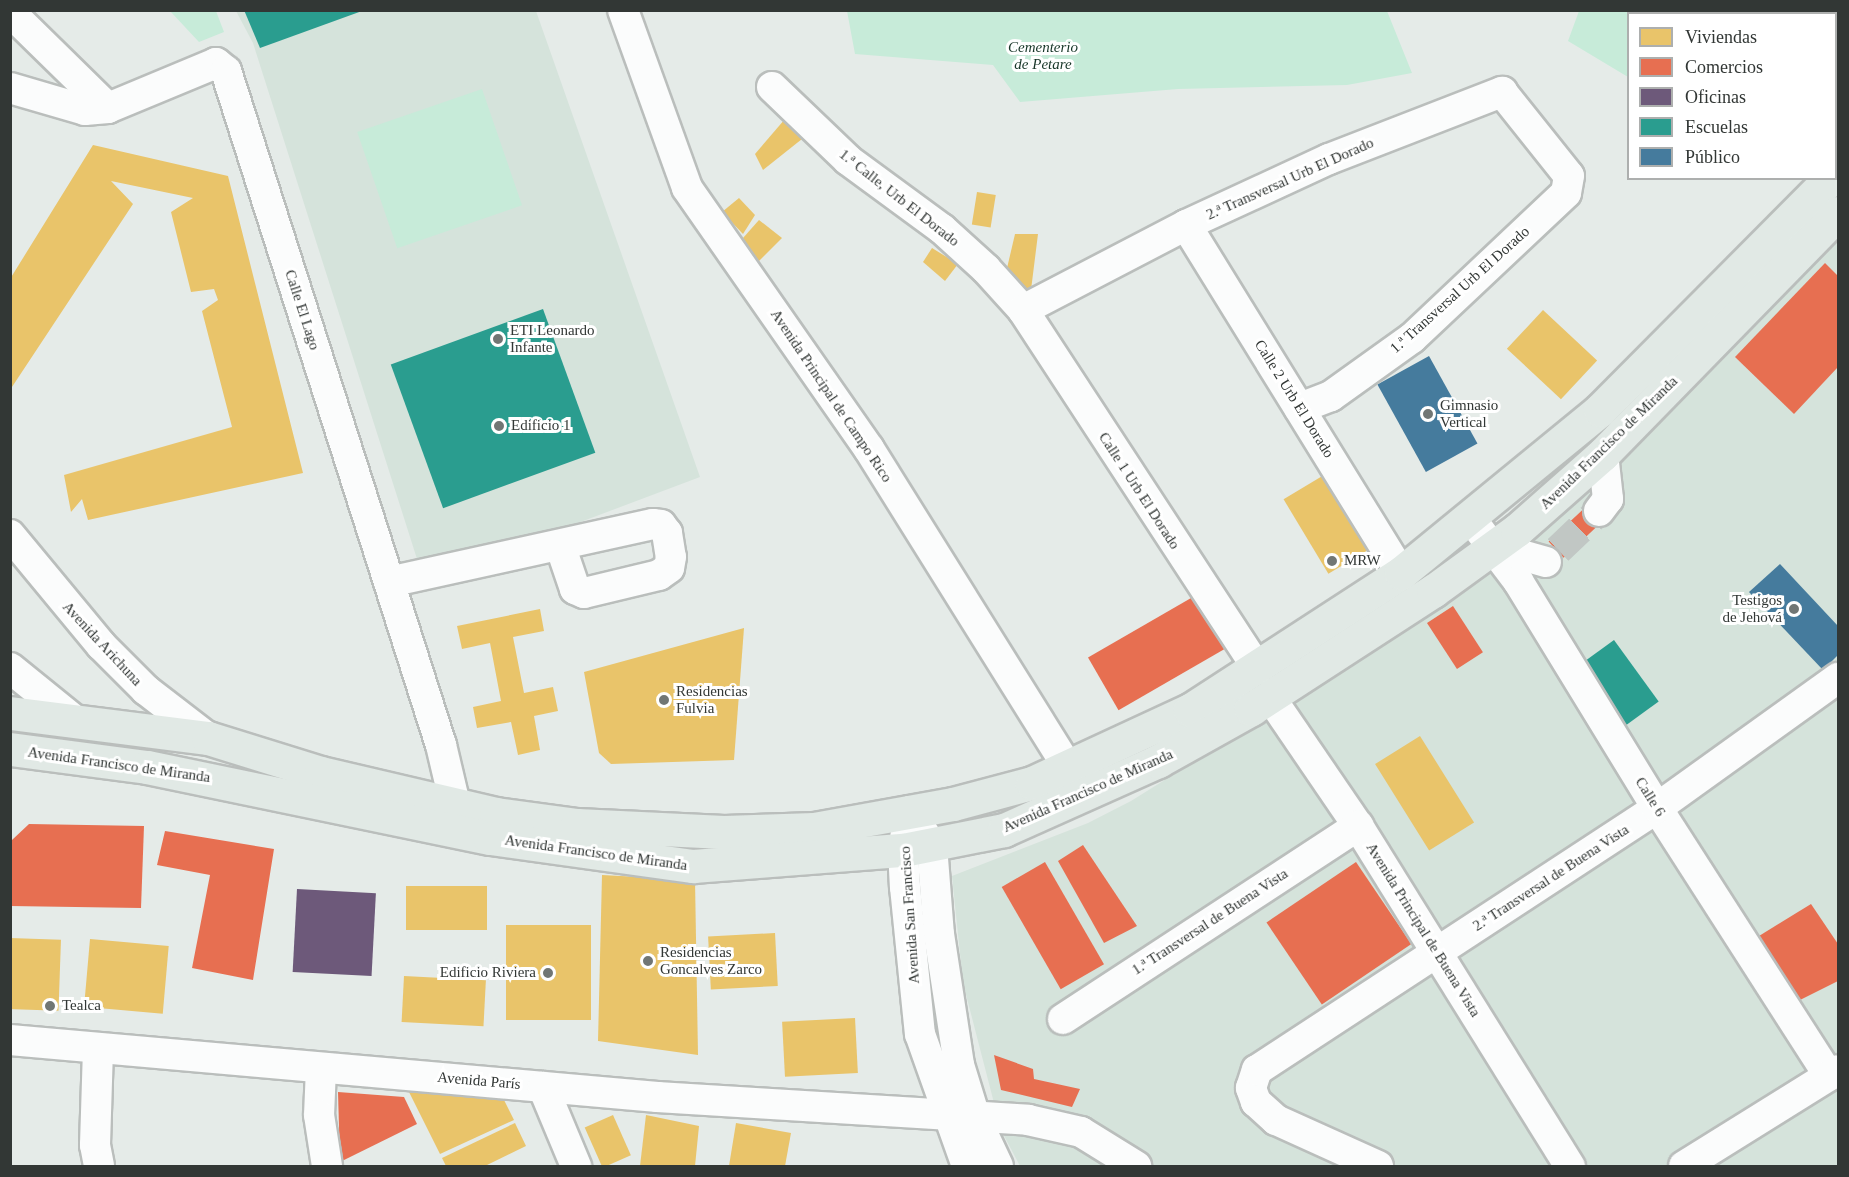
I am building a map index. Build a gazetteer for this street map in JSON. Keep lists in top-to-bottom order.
{
  "streets": {
    "main road": ["Avenida Francisco de Miranda"],
    "street": [
      "2.ª Transversal Urb El Dorado",
      "1.ª Calle, Urb El Dorado",
      "1.ª Transversal Urb El Dorado",
      "Calle El Lago",
      "Avenida Principal de Campo Rico",
      "Calle 2 Urb El Dorado",
      "Calle 1 Urb El Dorado",
      "Avenida Arichuna",
      "Calle 6",
      "2.ª Transversal de Buena Vista",
      "Avenida San Francisco",
      "1.ª Transversal de Buena Vista",
      "Avenida Principal de Buena Vista",
      "Avenida París"
    ]
  },
  "crossings": [
    ["2.ª Transversal Urb El Dorado", "1.ª Calle, Urb El Dorado"],
    ["2.ª Transversal Urb El Dorado", "1.ª Transversal Urb El Dorado"],
    ["2.ª Transversal Urb El Dorado", "Calle 2 Urb El Dorado"],
    ["2.ª Transversal Urb El Dorado", "Calle 1 Urb El Dorado"],
    ["1.ª Calle, Urb El Dorado", "Calle 1 Urb El Dorado"],
    ["1.ª Transversal Urb El Dorado", "Calle 2 Urb El Dorado"],
    ["Calle El Lago", "Avenida Francisco de Miranda"],
    ["Avenida Principal de Campo Rico", "Avenida Francisco de Miranda"],
    ["Calle 2 Urb El Dorado", "Avenida Francisco de Miranda"],
    ["Avenida Francisco de Miranda", "Calle 1 Urb El Dorado"],
    ["Avenida Francisco de Miranda", "Avenida Arichuna"],
    ["Avenida Francisco de Miranda", "Calle 6"],
    ["Avenida Francisco de Miranda", "Avenida San Francisco"],
    ["Avenida Francisco de Miranda", "Avenida Principal de Buena Vista"],
    ["Calle 1 Urb El Dorado", "Avenida Principal de Buena Vista"],
    ["Calle 6", "2.ª Transversal de Buena Vista"],
    ["2.ª Transversal de Buena Vista", "Avenida Principal de Buena Vista"],
    ["Avenida San Francisco", "Avenida París"],
    ["1.ª Transversal de Buena Vista", "Avenida Principal de Buena Vista"]
  ],
  "parks": ["Cementerio de Petare"],
  "places": [
    "ETI Leonardo Infante",
    "Gimnasio Vertical",
    "Edificio 1",
    "MRW",
    "Testigos de Jehová",
    "Residencias Fulvia",
    "Residencias Goncalves Zarco",
    "Edificio Riviera",
    "Tealca"
  ],
  "legend": [
    "Viviendas",
    "Comercios",
    "Oficinas",
    "Escuelas",
    "Público"
  ]
}
